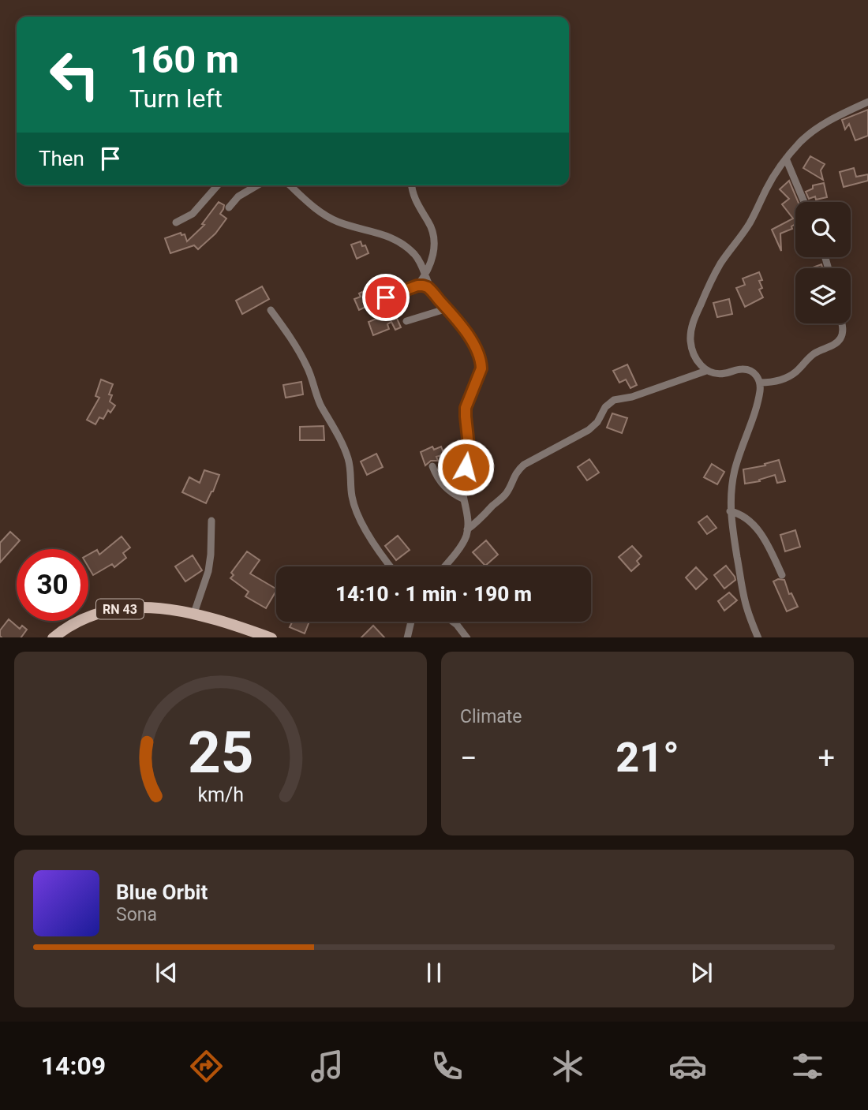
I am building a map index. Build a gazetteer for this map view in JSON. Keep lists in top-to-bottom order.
{
  "streets": {
    "main road": ["RN 43"]
  },
  "page": {
    "turn": ["160 m", "Turn left"],
    "then": "Then",
    "limit": "30",
    "trip": "14:10 · 1 min · 190 m",
    "tile": "Climate",
    "heat": ["−", "21°", "+"],
    "song": ["Blue Orbit", "Sona"],
    "tabs": "14:09",
    "gauge": ["25", "km/h"]
  }
}
